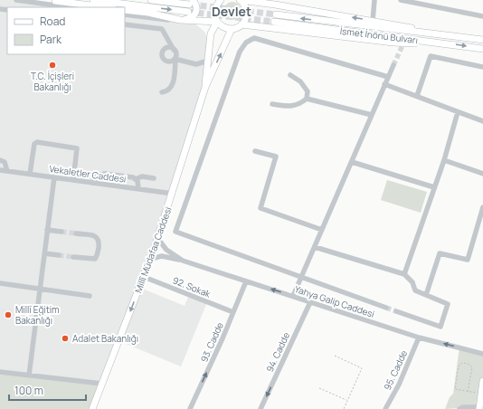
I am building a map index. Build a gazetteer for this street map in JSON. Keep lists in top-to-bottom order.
{
  "streets": {
    "main road": ["İsmet İnönü Bulvarı", "Millî Müdafaa Caddesi"],
    "street": [
      "Vekaletler Caddesi",
      "92. Sokak",
      "Yahya Galip Caddesi",
      "93. Cadde",
      "94. Cadde",
      "95. Cadde"
    ]
  },
  "crossings": [
    ["Vekaletler Caddesi", "Millî Müdafaa Caddesi"],
    ["Millî Müdafaa Caddesi", "92. Sokak"],
    ["Millî Müdafaa Caddesi", "Yahya Galip Caddesi"],
    ["92. Sokak", "93. Cadde"],
    ["Yahya Galip Caddesi", "93. Cadde"],
    ["Yahya Galip Caddesi", "94. Cadde"],
    ["Yahya Galip Caddesi", "95. Cadde"]
  ],
  "one_way": ["93. Cadde", "94. Cadde"],
  "districts": ["Devlet"],
  "places": ["T.C. İçişleri Bakanlığı", "Millî Eğitim Bakanlığı", "Adalet Bakanlığı"],
  "legend": ["Road", "Park"],
  "scale_bar": "100 m"
}
